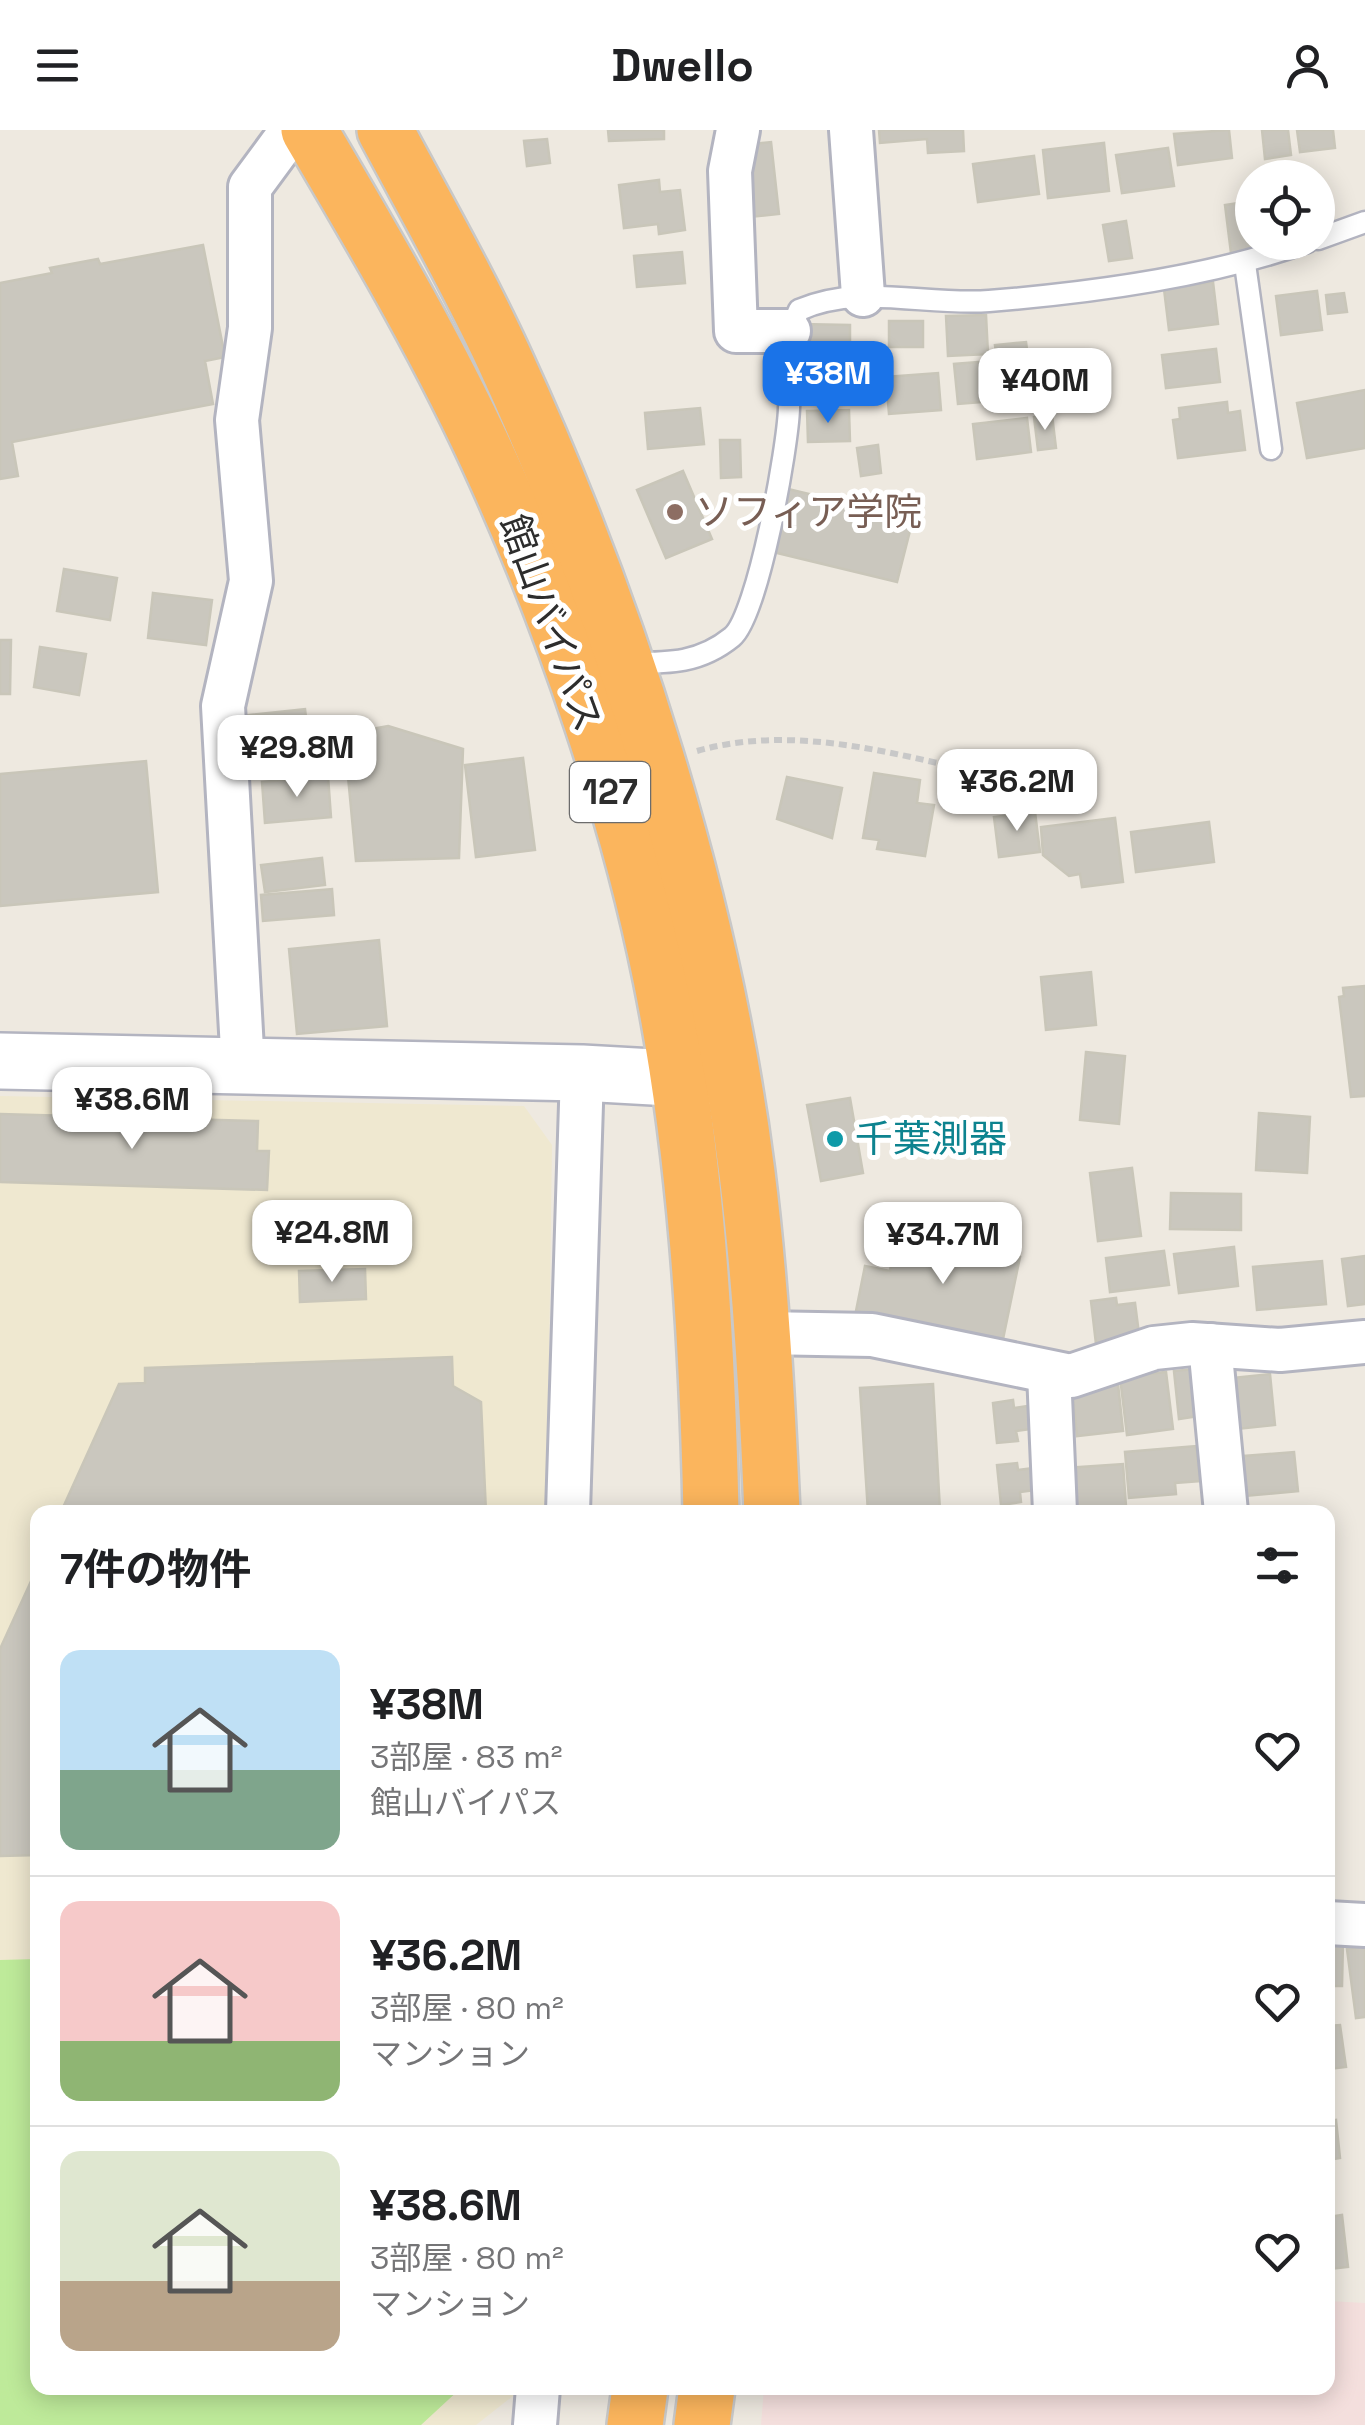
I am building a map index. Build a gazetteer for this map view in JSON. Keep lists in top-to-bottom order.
{
  "streets": {
    "highway": ["館山バイパス", "127"]
  },
  "places": ["ソフィア学院", "千葉測器"],
  "page": {
    "header": "Dwello",
    "price": [
      "¥38M",
      "¥40M",
      "¥29.8M",
      "¥36.2M",
      "¥38.6M",
      "¥24.8M",
      "¥34.7M"
    ],
    "heading": "7件の物件",
    "list": [
      {
        "name": "¥38M",
        "note": "3部屋 · 83 m² · 館山バイパス"
      },
      {
        "name": "¥36.2M",
        "note": "3部屋 · 80 m² · マンション"
      },
      {
        "name": "¥38.6M",
        "note": "3部屋 · 80 m² · マンション"
      }
    ]
  }
}
